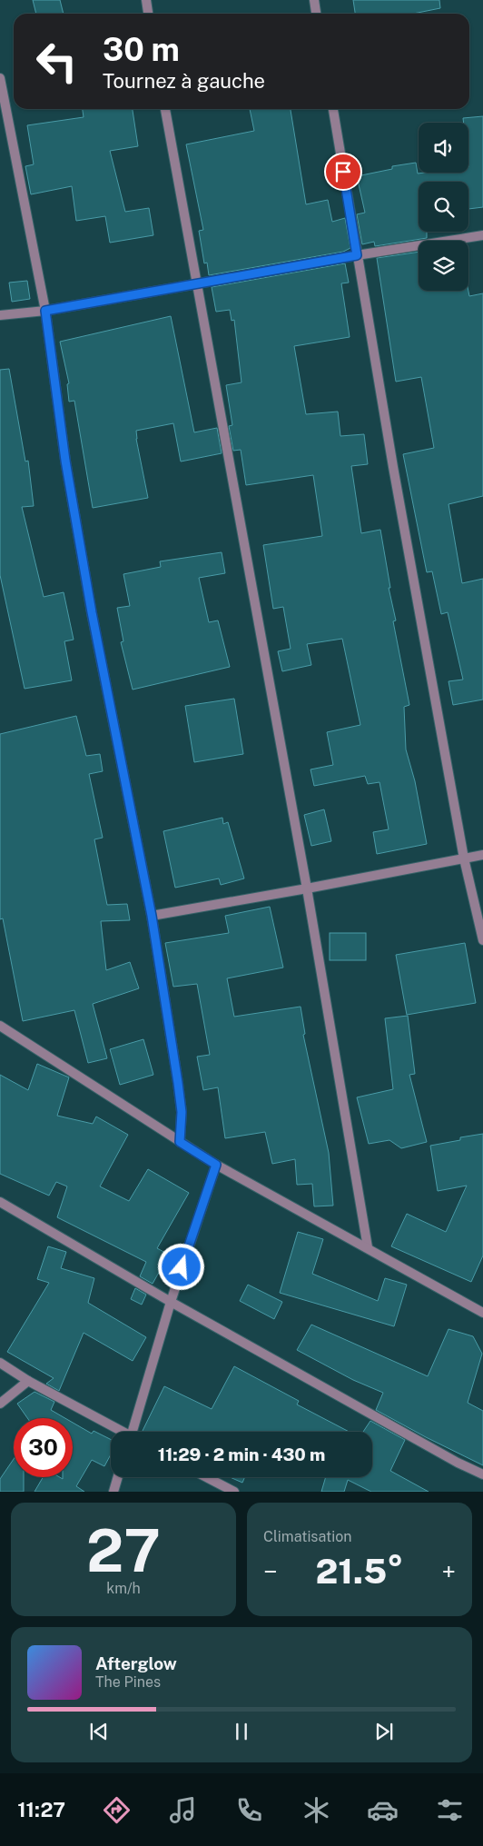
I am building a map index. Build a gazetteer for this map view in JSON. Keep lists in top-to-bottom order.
{
  "page": {
    "turn": ["30 m", "Tournez à gauche"],
    "limit": "30",
    "trip": "11:29 · 2 min · 430 m",
    "tile": [
      ["27", "km/h"],
      "Climatisation"
    ],
    "heat": ["−", "21.5°", "+"],
    "song": ["Afterglow", "The Pines"],
    "tabs": "11:27"
  }
}
